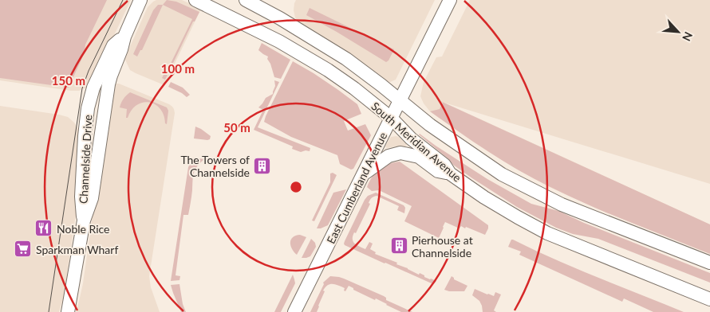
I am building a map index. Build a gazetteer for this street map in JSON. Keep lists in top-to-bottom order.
{
  "streets": {
    "main road": ["South Meridian Avenue", "Channelside Drive", "East Cumberland Avenue"]
  },
  "crossings": [
    ["South Meridian Avenue", "East Cumberland Avenue"]
  ],
  "places": {
    "building": ["The Towers of Channelside", "Pierhouse at Channelside"],
    "restaurant": ["Noble Rice"],
    "supermarket": ["Sparkman Wharf"]
  },
  "north": "bottom right",
  "rings": ["100 m", "150 m", "50 m"]
}
